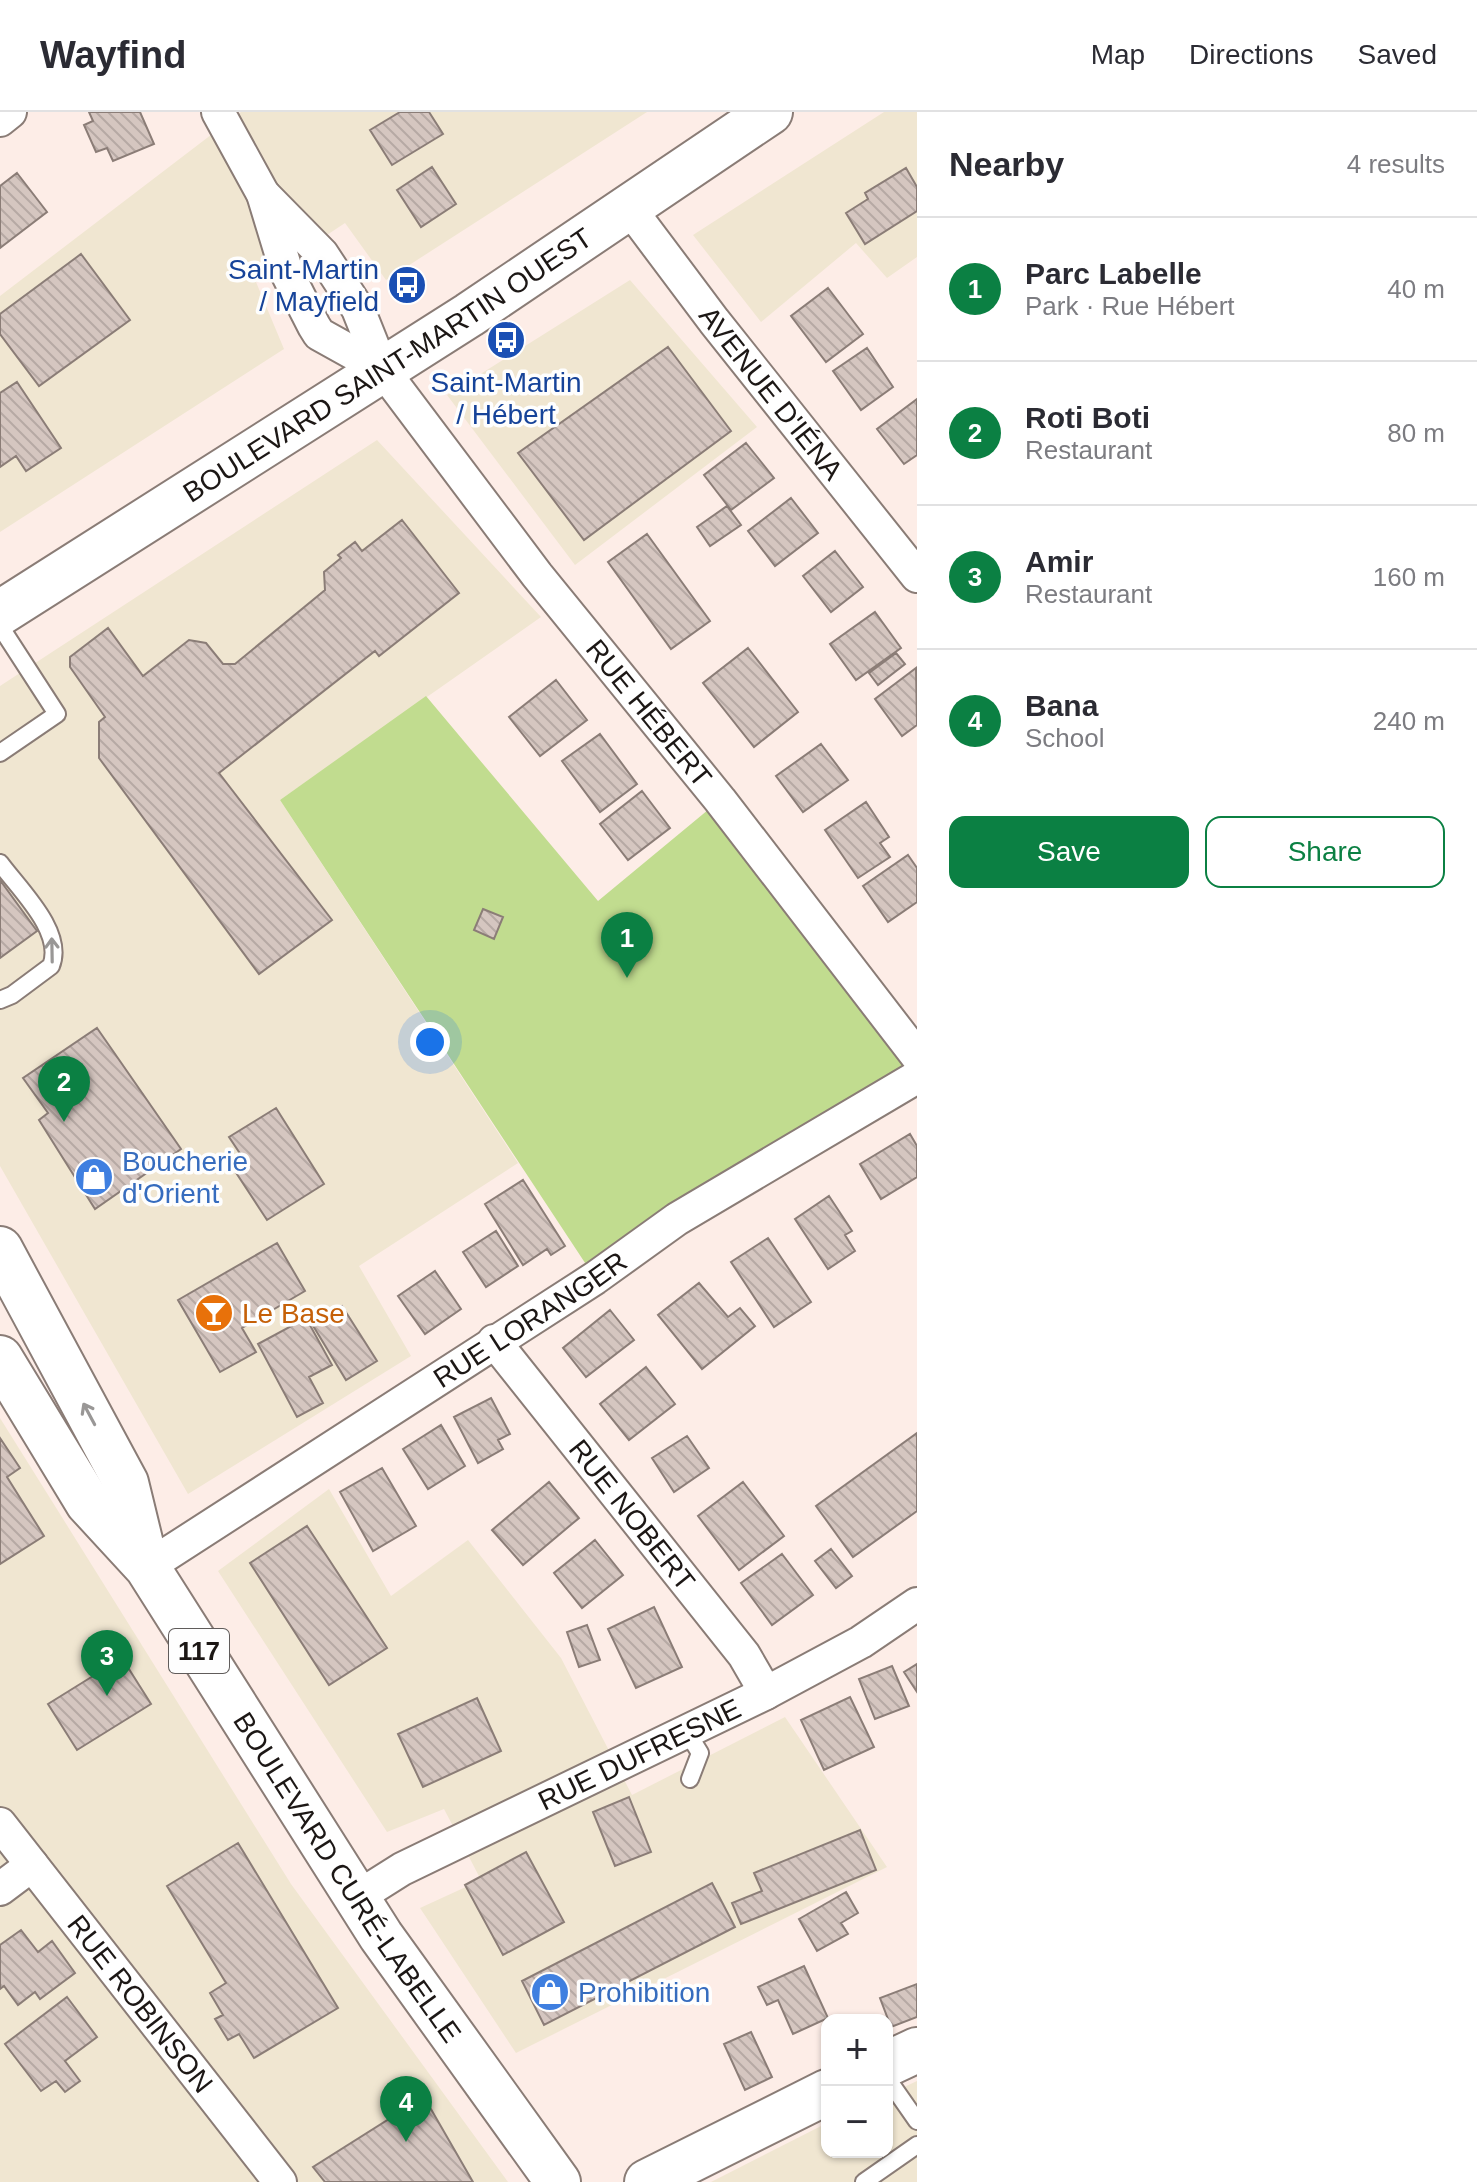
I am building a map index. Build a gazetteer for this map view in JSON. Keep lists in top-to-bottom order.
{
  "streets": {
    "main road": ["BOULEVARD SAINT-MARTIN OUEST", "117", "BOULEVARD CURÉ-LABELLE"],
    "street": [
      "AVENUE D'IÉNA",
      "RUE HÉBERT",
      "RUE LORANGER",
      "RUE NOBERT",
      "RUE DUFRESNE",
      "RUE ROBINSON"
    ]
  },
  "crossings": [
    ["BOULEVARD SAINT-MARTIN OUEST", "AVENUE D'IÉNA"],
    ["BOULEVARD SAINT-MARTIN OUEST", "RUE HÉBERT"],
    ["RUE LORANGER", "RUE NOBERT"],
    ["RUE LORANGER", "BOULEVARD CURÉ-LABELLE"],
    ["RUE NOBERT", "RUE DUFRESNE"],
    ["RUE DUFRESNE", "BOULEVARD CURÉ-LABELLE"]
  ],
  "places": {
    "bus stop": ["Saint-Martin / Mayfield", "Saint-Martin / Hébert"],
    "shop": ["Boucherie d'Orient", "Prohibition"],
    "bar": ["Le Base"]
  },
  "page": {
    "header": "Wayfind",
    "nav": ["Map", "Directions", "Saved"],
    "heading": ["Nearby", "4 results"],
    "list": [
      {
        "mark": "1",
        "name": "Parc Labelle",
        "note": "Park · Rue Hébert",
        "value": "40 m"
      },
      {
        "mark": "2",
        "name": "Roti Boti",
        "note": "Restaurant",
        "value": "80 m"
      },
      {
        "mark": "3",
        "name": "Amir",
        "note": "Restaurant",
        "value": "160 m"
      },
      {
        "mark": "4",
        "name": "Bana",
        "note": "School",
        "value": "240 m"
      }
    ],
    "buttons": ["Save", "Share"],
    "pins": [
      "1",
      "2",
      "3",
      "4"
    ],
    "map_buttons": ["+", "−"]
  }
}
